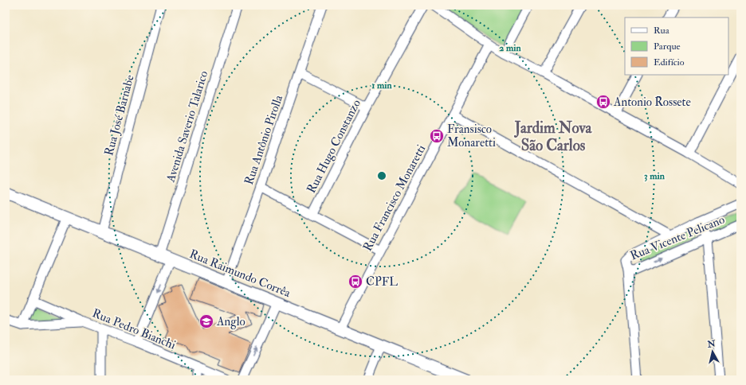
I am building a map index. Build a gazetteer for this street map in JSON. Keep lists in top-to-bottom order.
{
  "streets": {
    "main road": ["Rua Raimundo Corrêa"],
    "street": [
      "Rua José Barnabe",
      "Avenida Saverio Talarico",
      "Rua Antônio Pirolla",
      "Rua Hugo Constanzo",
      "Rua Francisco Monaretti",
      "Rua Vicente Pelicano",
      "Rua Pedro Bianchi"
    ]
  },
  "crossings": [
    ["Rua José Barnabe", "Rua Raimundo Corrêa"],
    ["Avenida Saverio Talarico", "Rua Raimundo Corrêa"],
    ["Rua Antônio Pirolla", "Rua Raimundo Corrêa"],
    ["Rua Francisco Monaretti", "Rua Raimundo Corrêa"]
  ],
  "districts": ["Jardim Nova São Carlos"],
  "places": {
    "bus stop": ["Antonio Rossete", "Fransisco Monaretti", "CPFL"],
    "school or university": ["Anglo"]
  },
  "legend": ["Rua", "Parque", "Edifício"],
  "north": "top",
  "rings": ["2 min", "1 min", "3 min"]
}
